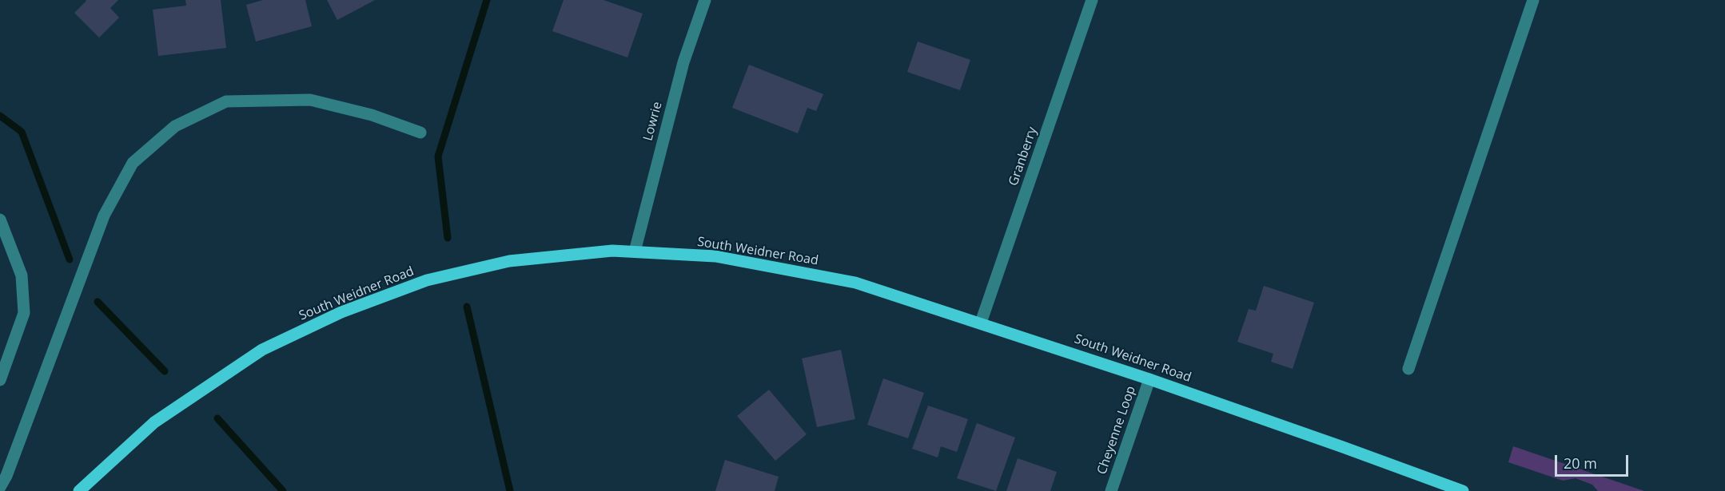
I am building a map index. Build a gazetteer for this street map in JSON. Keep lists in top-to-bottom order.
{
  "streets": {
    "main road": ["South Weidner Road"],
    "street": ["Lowrie", "Granberry", "Cheyenne Loop"]
  },
  "crossings": [
    ["Lowrie", "South Weidner Road"],
    ["Granberry", "South Weidner Road"],
    ["South Weidner Road", "Cheyenne Loop"]
  ],
  "scale_bar": "20 m"
}
